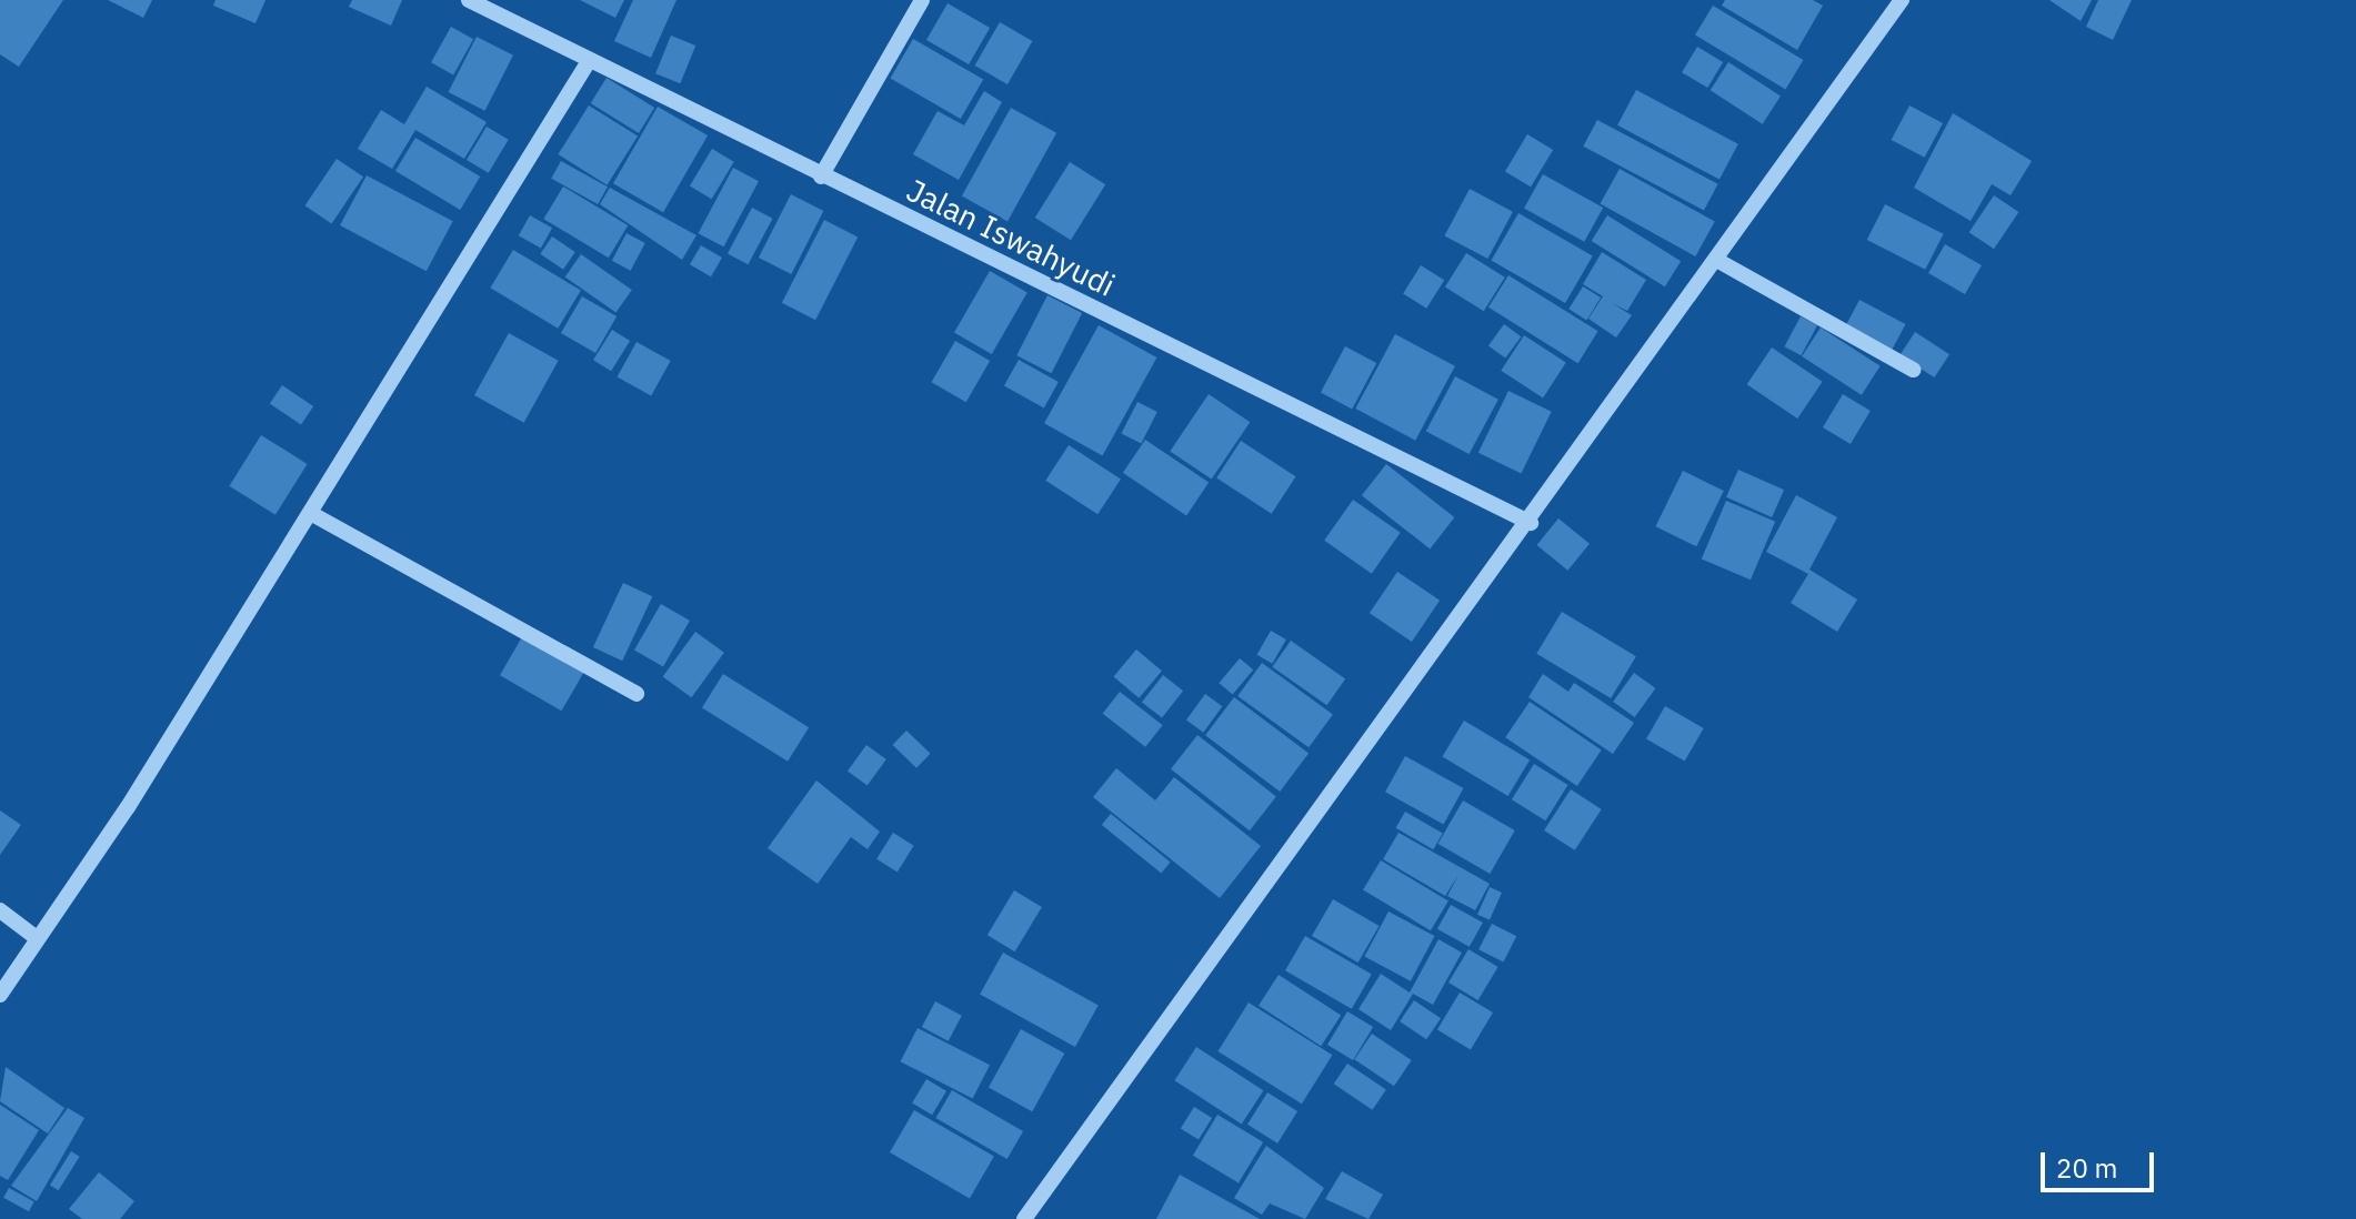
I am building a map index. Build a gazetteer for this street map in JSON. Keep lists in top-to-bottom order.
{
  "streets": {
    "street": ["Jalan Iswahyudi"]
  },
  "scale_bar": "20 m"
}
